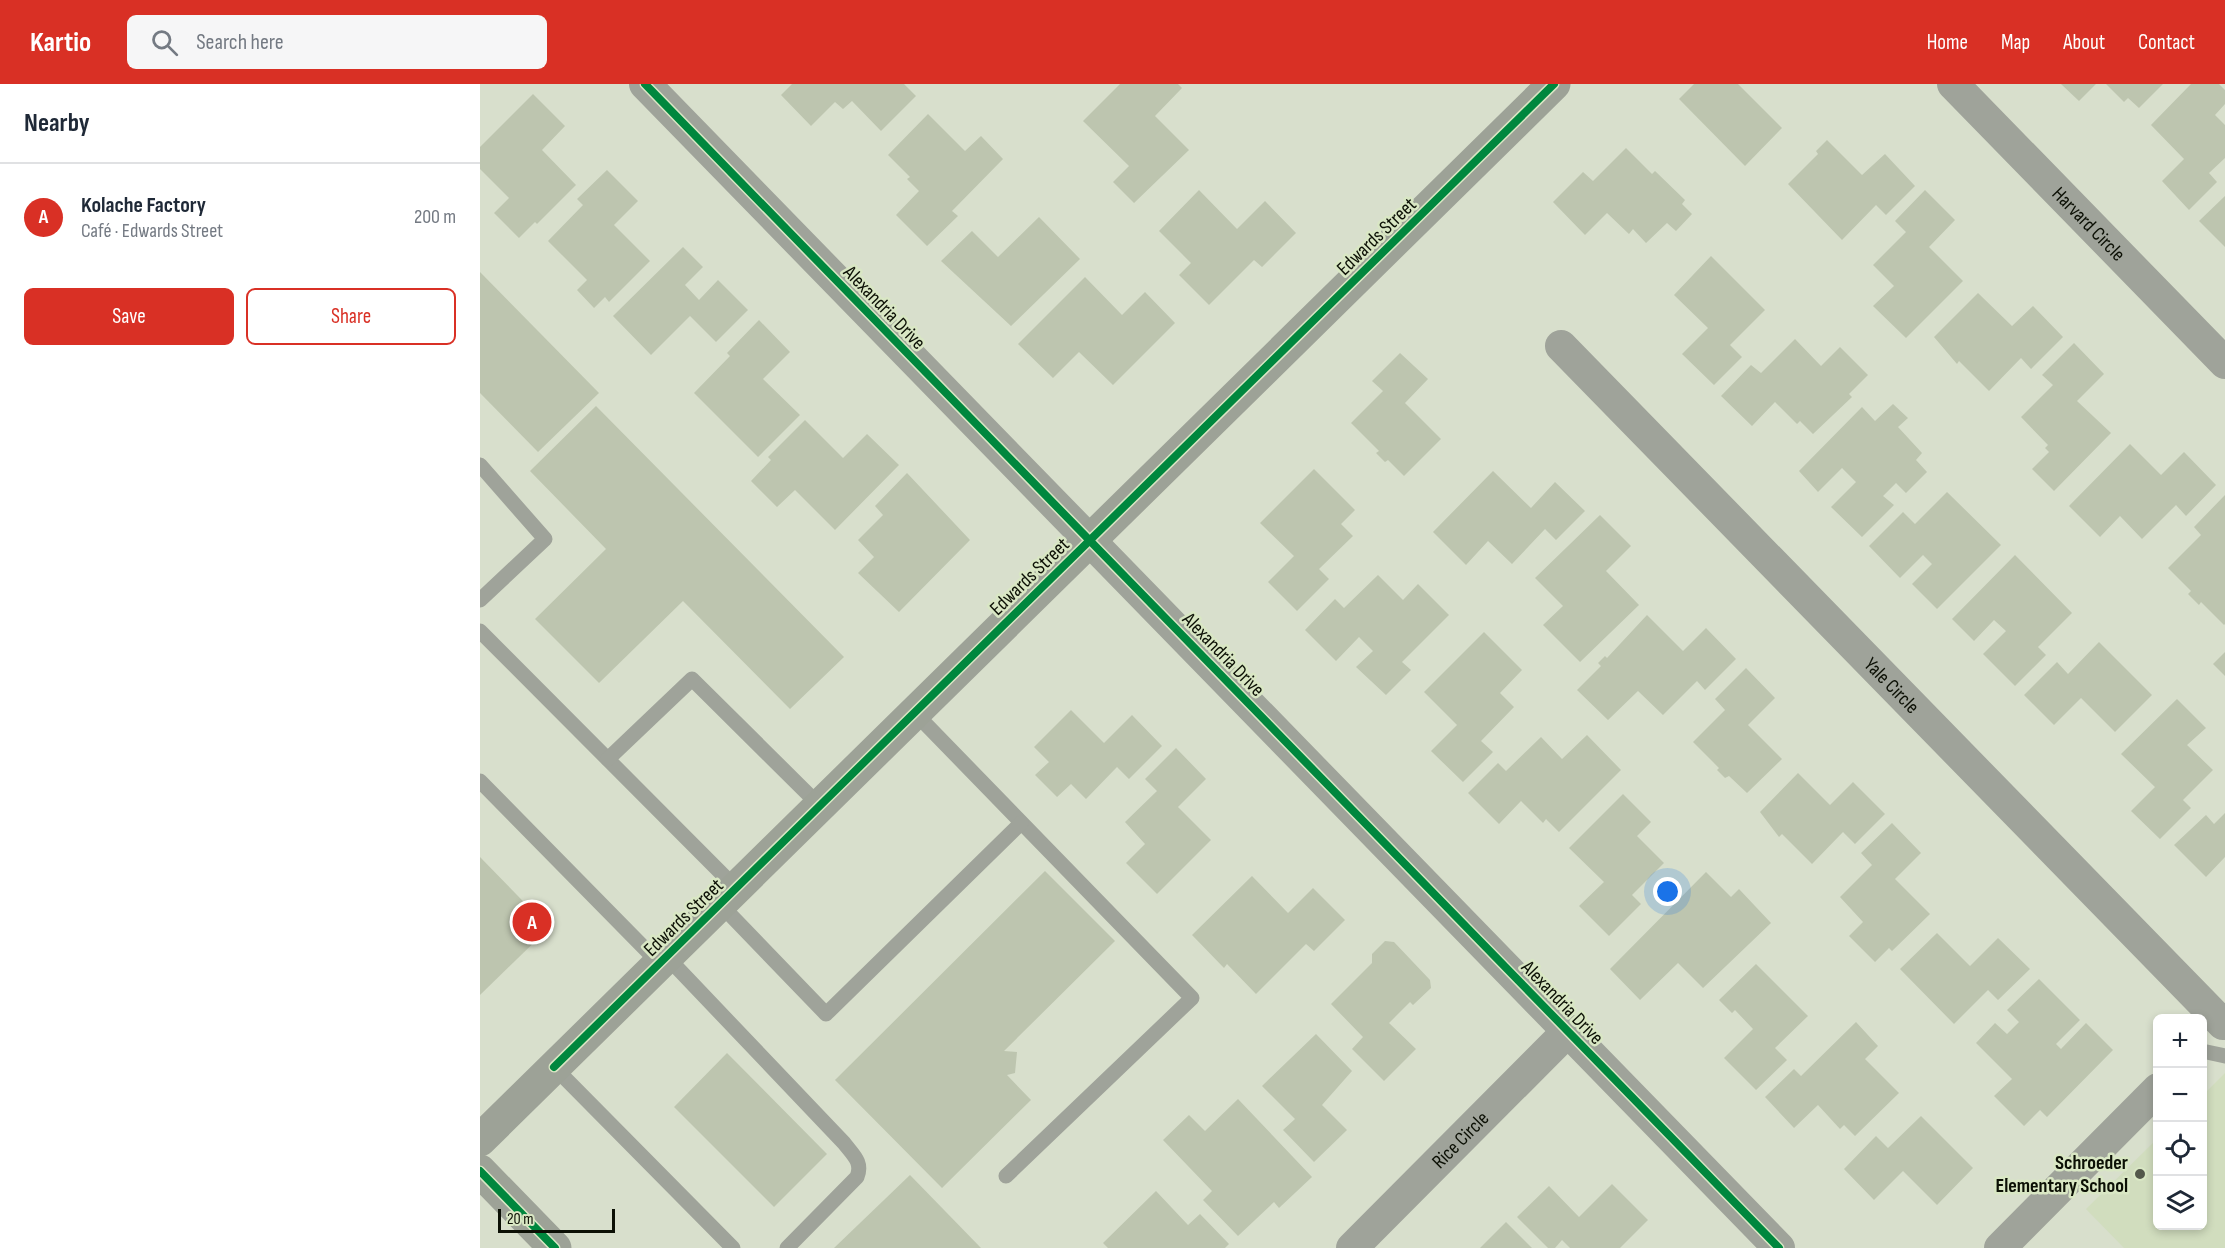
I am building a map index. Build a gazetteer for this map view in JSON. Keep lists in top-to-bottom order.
{
  "streets": {
    "street": [
      "Harvard Circle",
      "Edwards Street",
      "Alexandria Drive",
      "Yale Circle",
      "Rice Circle"
    ]
  },
  "crossings": [
    ["Edwards Street", "Alexandria Drive"],
    ["Alexandria Drive", "Rice Circle"]
  ],
  "places": ["Schroeder Elementary School"],
  "scale_bar": "20 m",
  "page": {
    "header": "Kartio",
    "search": "Search here",
    "nav": [
      "Home",
      "Map",
      "About",
      "Contact"
    ],
    "heading": "Nearby",
    "list": [
      {
        "mark": "A",
        "name": "Kolache Factory",
        "note": "Café · Edwards Street",
        "value": "200 m"
      }
    ],
    "buttons": ["Save", "Share"],
    "pins": "A",
    "map_buttons": ["+", "−"],
    "scale": "20 m"
  }
}
